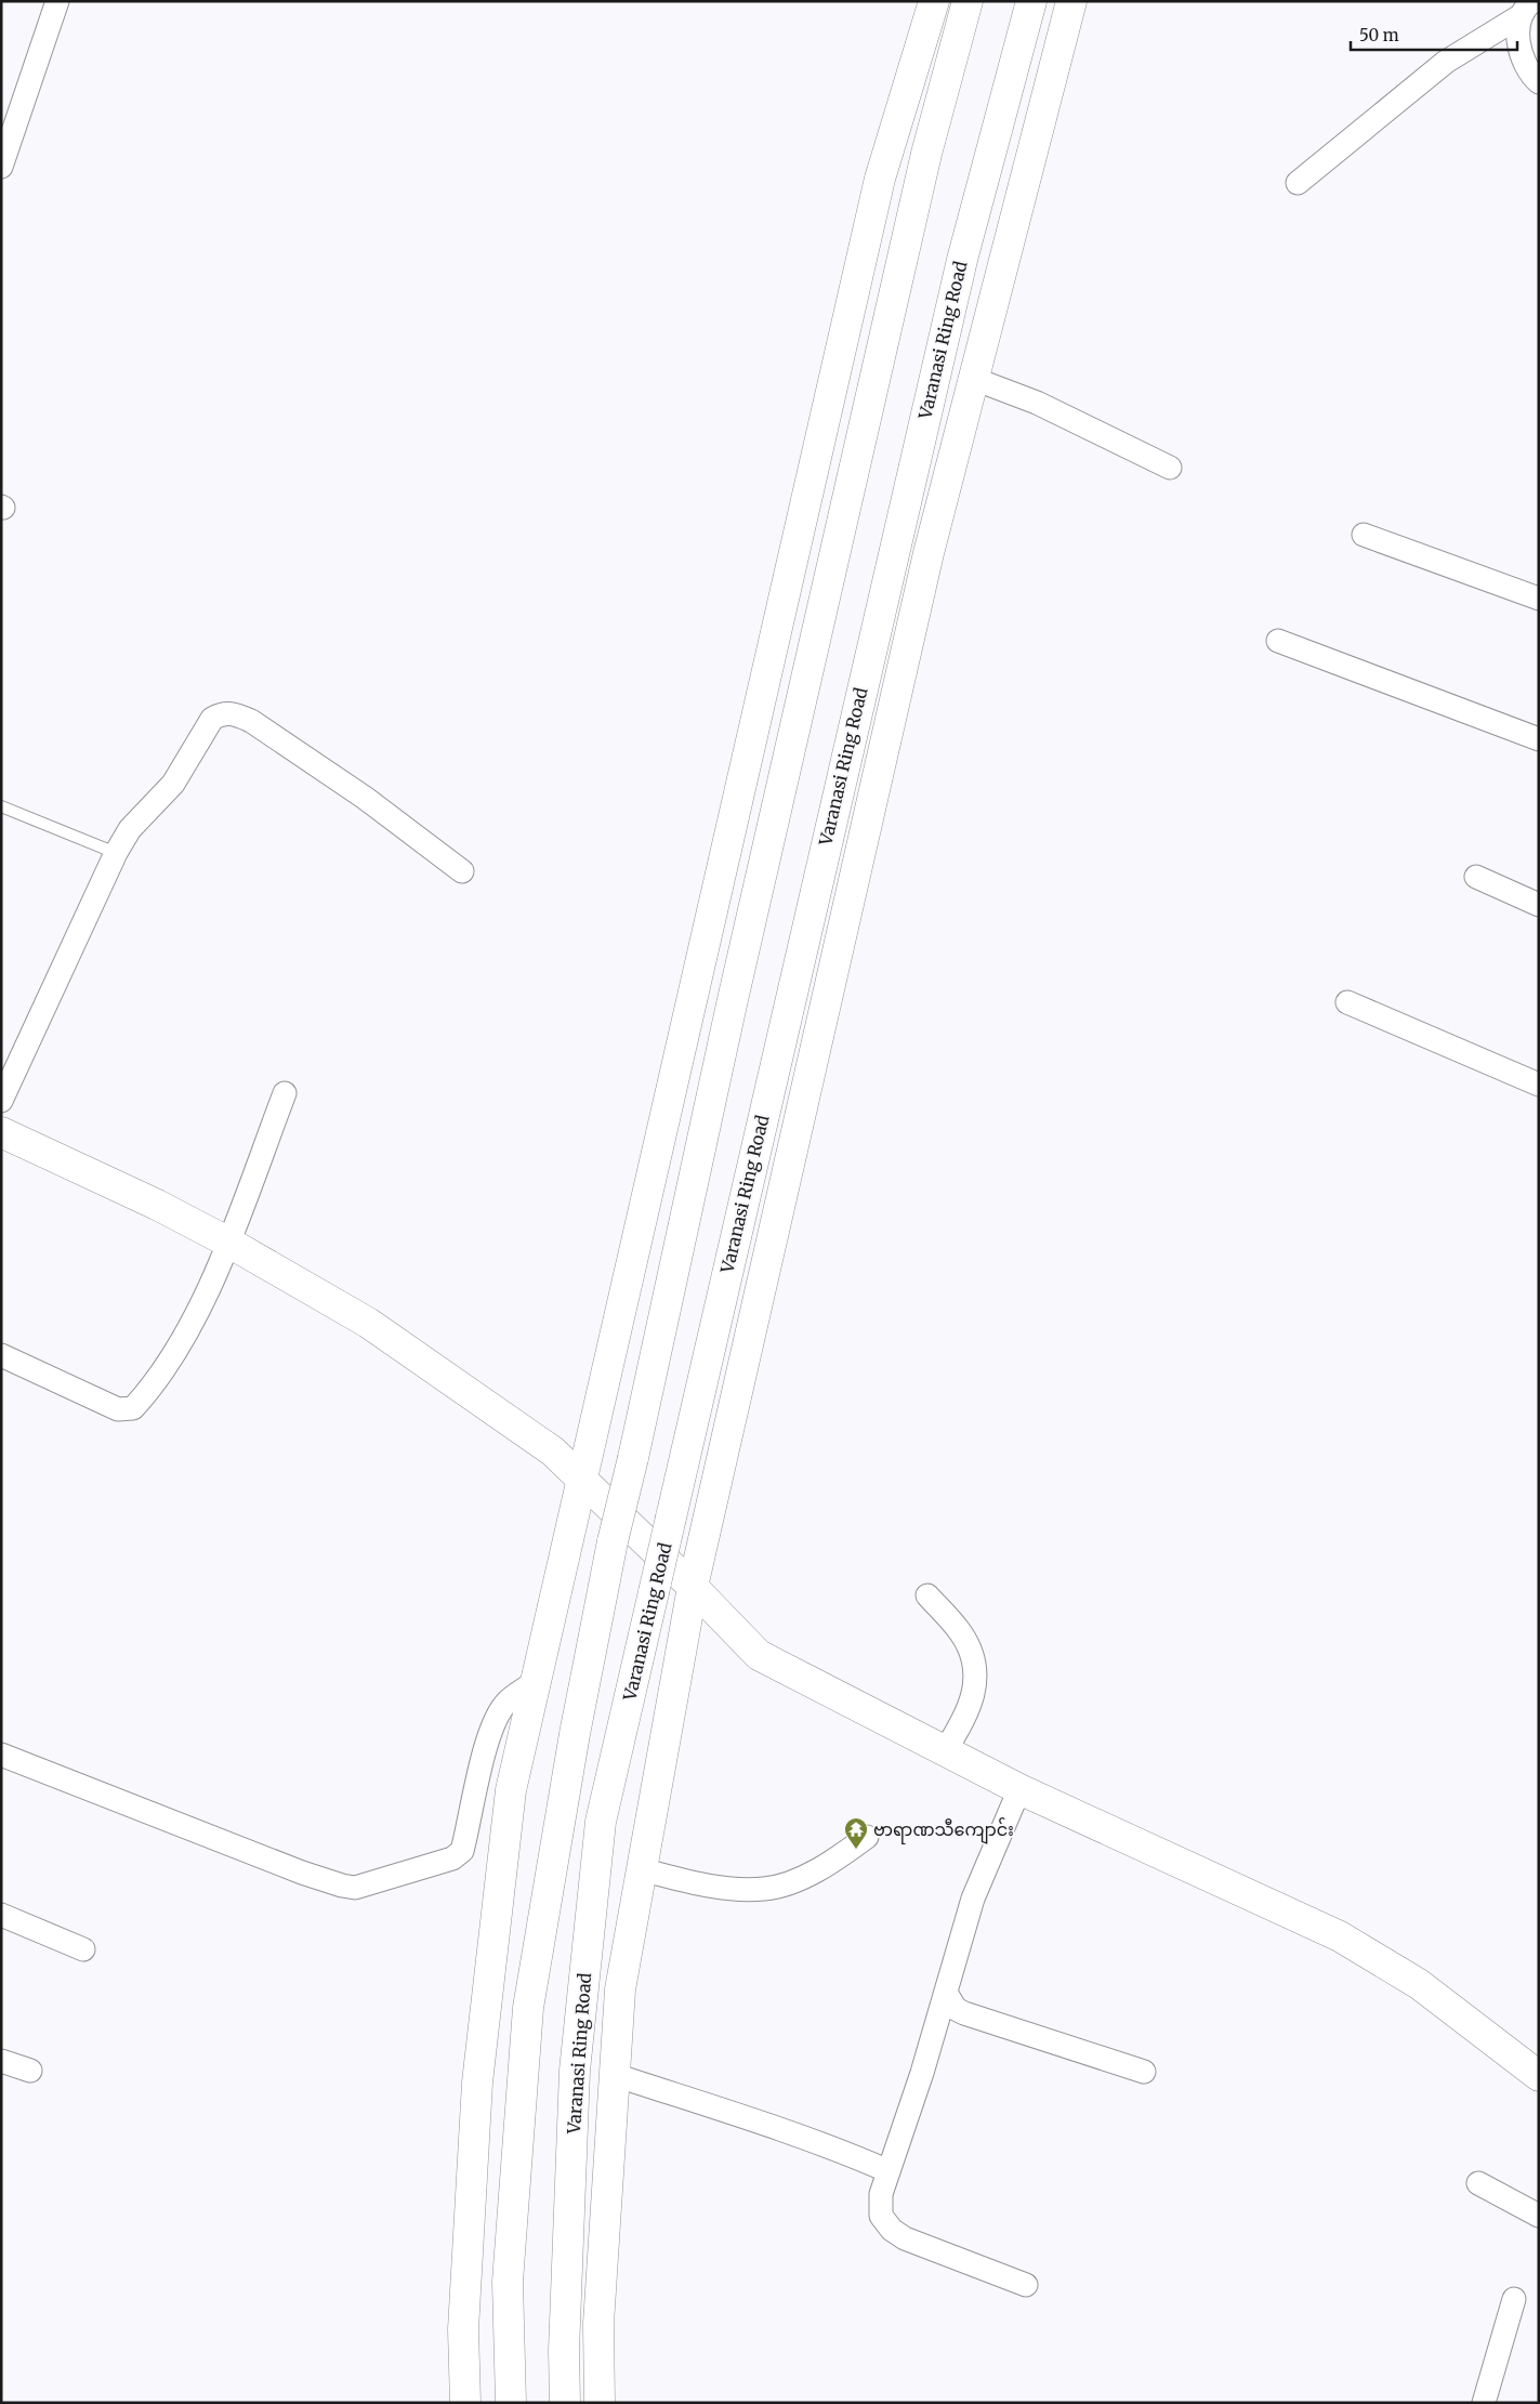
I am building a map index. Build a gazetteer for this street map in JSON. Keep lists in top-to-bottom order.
{
  "streets": {
    "main road": ["Varanasi Ring Road"]
  },
  "places": {
    "temple": ["ဗာရာဏသီကျောင်း"]
  },
  "scale_bar": "50 m"
}
